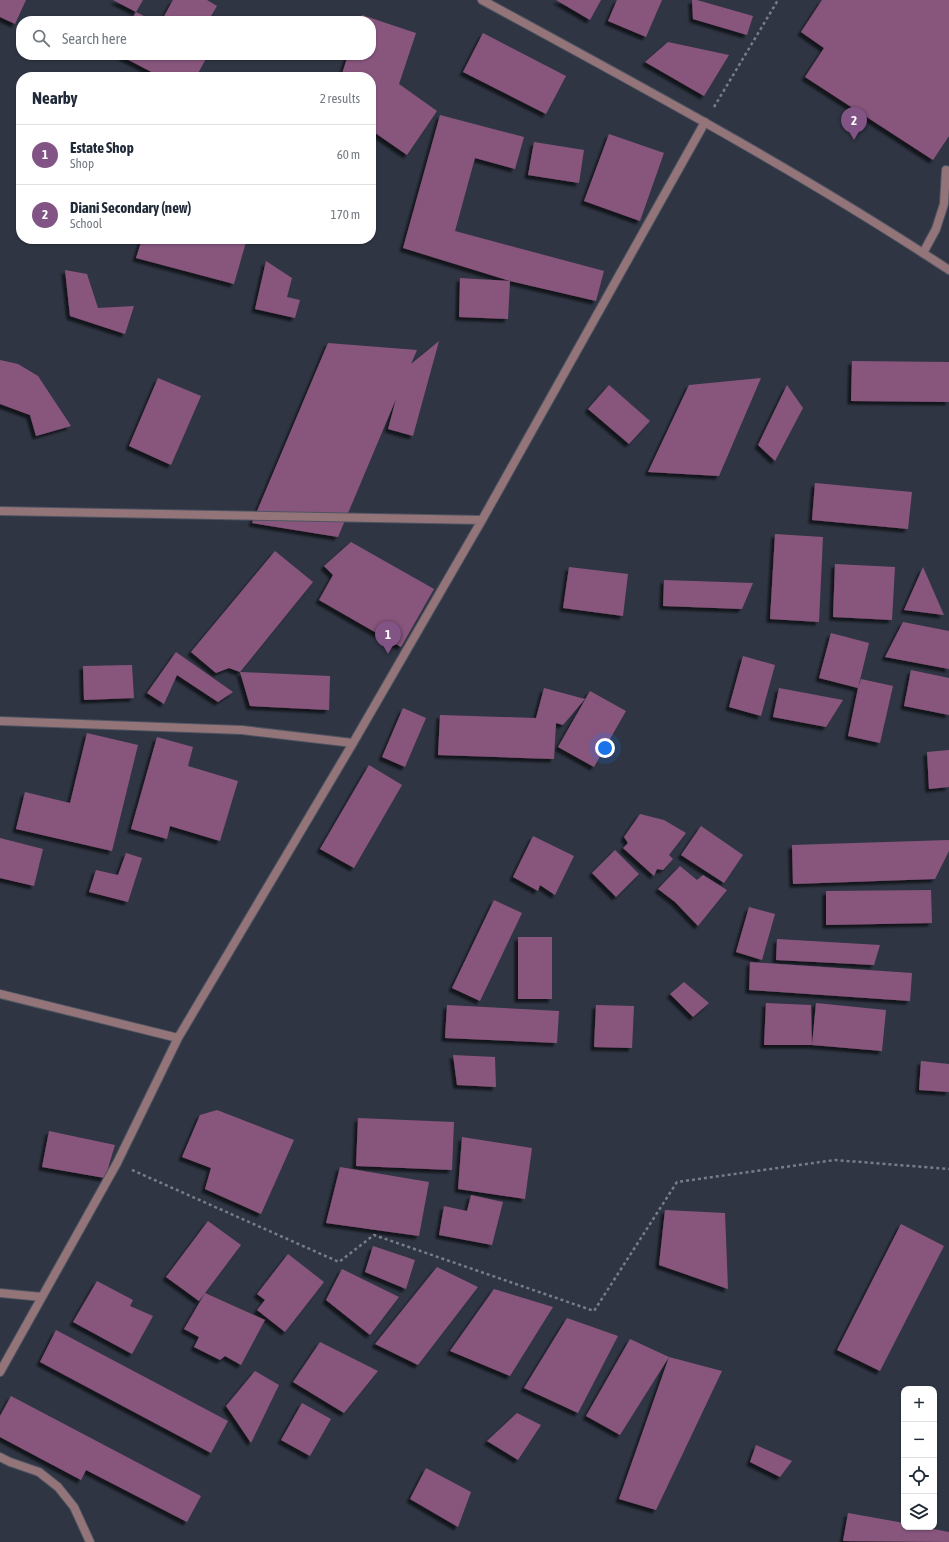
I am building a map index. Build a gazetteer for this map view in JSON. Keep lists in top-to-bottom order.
{
  "page": {
    "search": "Search here",
    "heading": ["Nearby", "2 results"],
    "pins": ["2", "1"],
    "list": [
      {
        "mark": "1",
        "name": "Estate Shop",
        "note": "Shop",
        "value": "60 m"
      },
      {
        "mark": "2",
        "name": "Diani Secondary (new)",
        "note": "School",
        "value": "170 m"
      }
    ],
    "map_buttons": ["+", "−"]
  }
}
